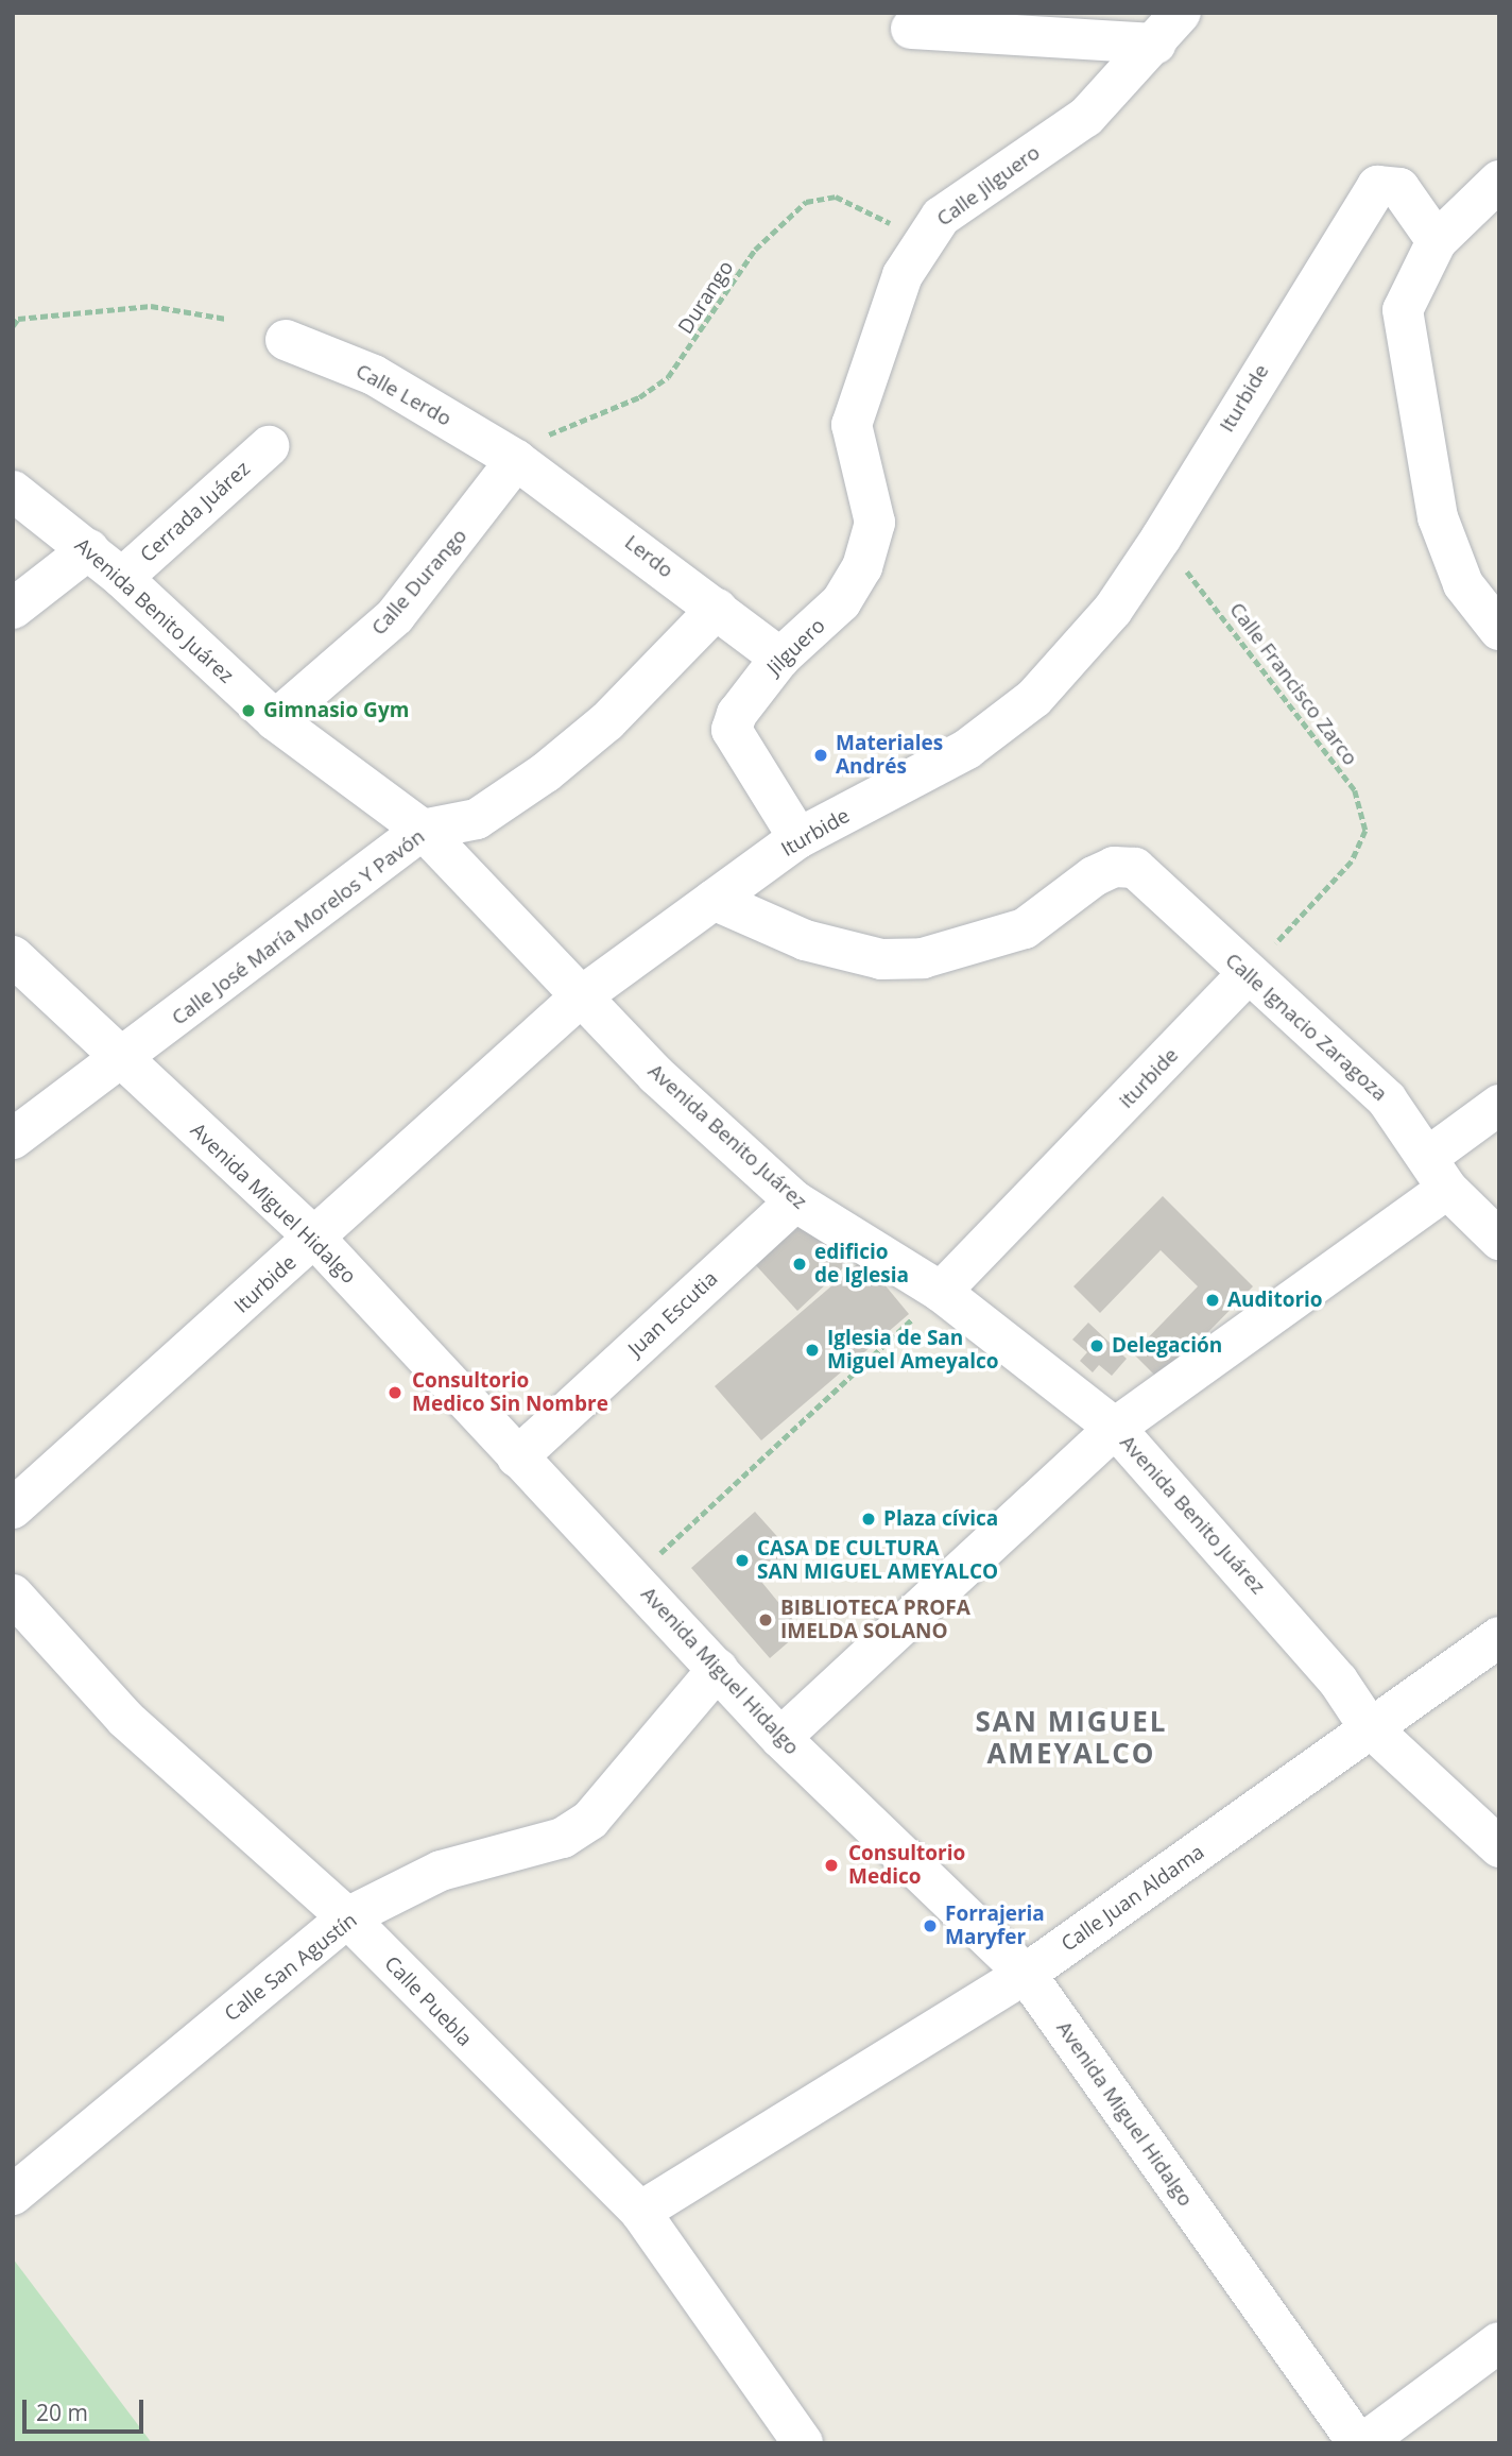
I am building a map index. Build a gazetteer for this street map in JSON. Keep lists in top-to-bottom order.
{
  "streets": {
    "street": [
      "Calle Jilguero",
      "Calle Lerdo",
      "Iturbide",
      "Cerrada Juárez",
      "Lerdo",
      "Calle Durango",
      "Avenida Benito Juárez",
      "Jilguero",
      "Calle José María Morelos Y Pavón",
      "Calle Ignacio Zaragoza",
      "iturbide",
      "Avenida Miguel Hidalgo",
      "Juan Escutia",
      "Calle Juan Aldama",
      "Calle San Agustín",
      "Calle Puebla"
    ],
    "path": ["Durango", "Calle Francisco Zarco"]
  },
  "crossings": [
    ["Calle Jilguero", "Durango"],
    ["Calle Jilguero", "Jilguero"],
    ["Durango", "Calle Lerdo"],
    ["Durango", "Lerdo"],
    ["Durango", "Calle Durango"],
    ["Calle Lerdo", "Lerdo"],
    ["Calle Lerdo", "Calle Durango"],
    ["Iturbide", "Avenida Benito Juárez"],
    ["Iturbide", "Jilguero"],
    ["Iturbide", "Calle Francisco Zarco"],
    ["Iturbide", "Calle Ignacio Zaragoza"],
    ["Iturbide", "Avenida Miguel Hidalgo"],
    ["Cerrada Juárez", "Avenida Benito Juárez"],
    ["Lerdo", "Calle Durango"],
    ["Lerdo", "Jilguero"],
    ["Lerdo", "Calle José María Morelos Y Pavón"],
    ["Calle Durango", "Avenida Benito Juárez"],
    ["Avenida Benito Juárez", "Calle José María Morelos Y Pavón"],
    ["Avenida Benito Juárez", "iturbide"],
    ["Avenida Benito Juárez", "Juan Escutia"],
    ["Avenida Benito Juárez", "Calle Juan Aldama"],
    ["Calle Francisco Zarco", "Calle Ignacio Zaragoza"],
    ["Calle Francisco Zarco", "iturbide"],
    ["Calle José María Morelos Y Pavón", "Avenida Miguel Hidalgo"],
    ["Calle Ignacio Zaragoza", "iturbide"],
    ["Avenida Miguel Hidalgo", "Juan Escutia"],
    ["Avenida Miguel Hidalgo", "Calle Juan Aldama"],
    ["Avenida Miguel Hidalgo", "Calle San Agustín"],
    ["Calle Juan Aldama", "Calle Puebla"],
    ["Calle San Agustín", "Calle Puebla"]
  ],
  "districts": ["SAN MIGUEL AMEYALCO"],
  "places": [
    "Gimnasio Gym",
    "Materiales Andrés",
    "edificio de Iglesia",
    "Auditorio",
    "Delegación",
    "Iglesia de San Miguel Ameyalco",
    "Consultorio Medico Sin Nombre",
    "Plaza cívica",
    "CASA DE CULTURA SAN MIGUEL AMEYALCO",
    "BIBLIOTECA PROFA IMELDA SOLANO",
    "Consultorio Medico",
    "Forrajeria Maryfer"
  ],
  "scale_bar": "20 m"
}
